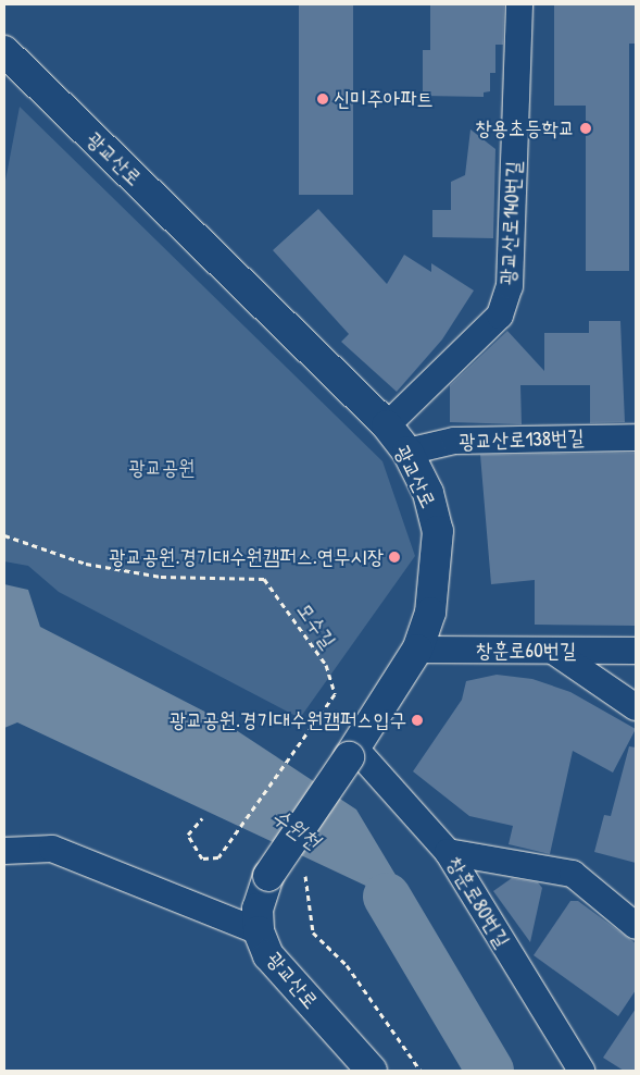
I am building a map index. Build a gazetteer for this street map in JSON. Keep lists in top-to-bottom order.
{
  "streets": {
    "street": [
      "광교산로",
      "광교산로140번길",
      "광교산로138번길",
      "창훈로60번길",
      "창훈로80번길"
    ],
    "path": ["모수길"]
  },
  "crossings": [
    ["광교산로", "광교산로140번길"],
    ["광교산로", "광교산로138번길"],
    ["광교산로", "창훈로60번길"],
    ["광교산로", "창훈로80번길"]
  ],
  "water": ["수원천"],
  "parks": ["광교공원"],
  "places": [
    "신미주아파트",
    "창용초등학교",
    "광교공원.경기대수원캠퍼스.연무시장",
    "광교공원.경기대수원캠퍼스입구"
  ]
}
